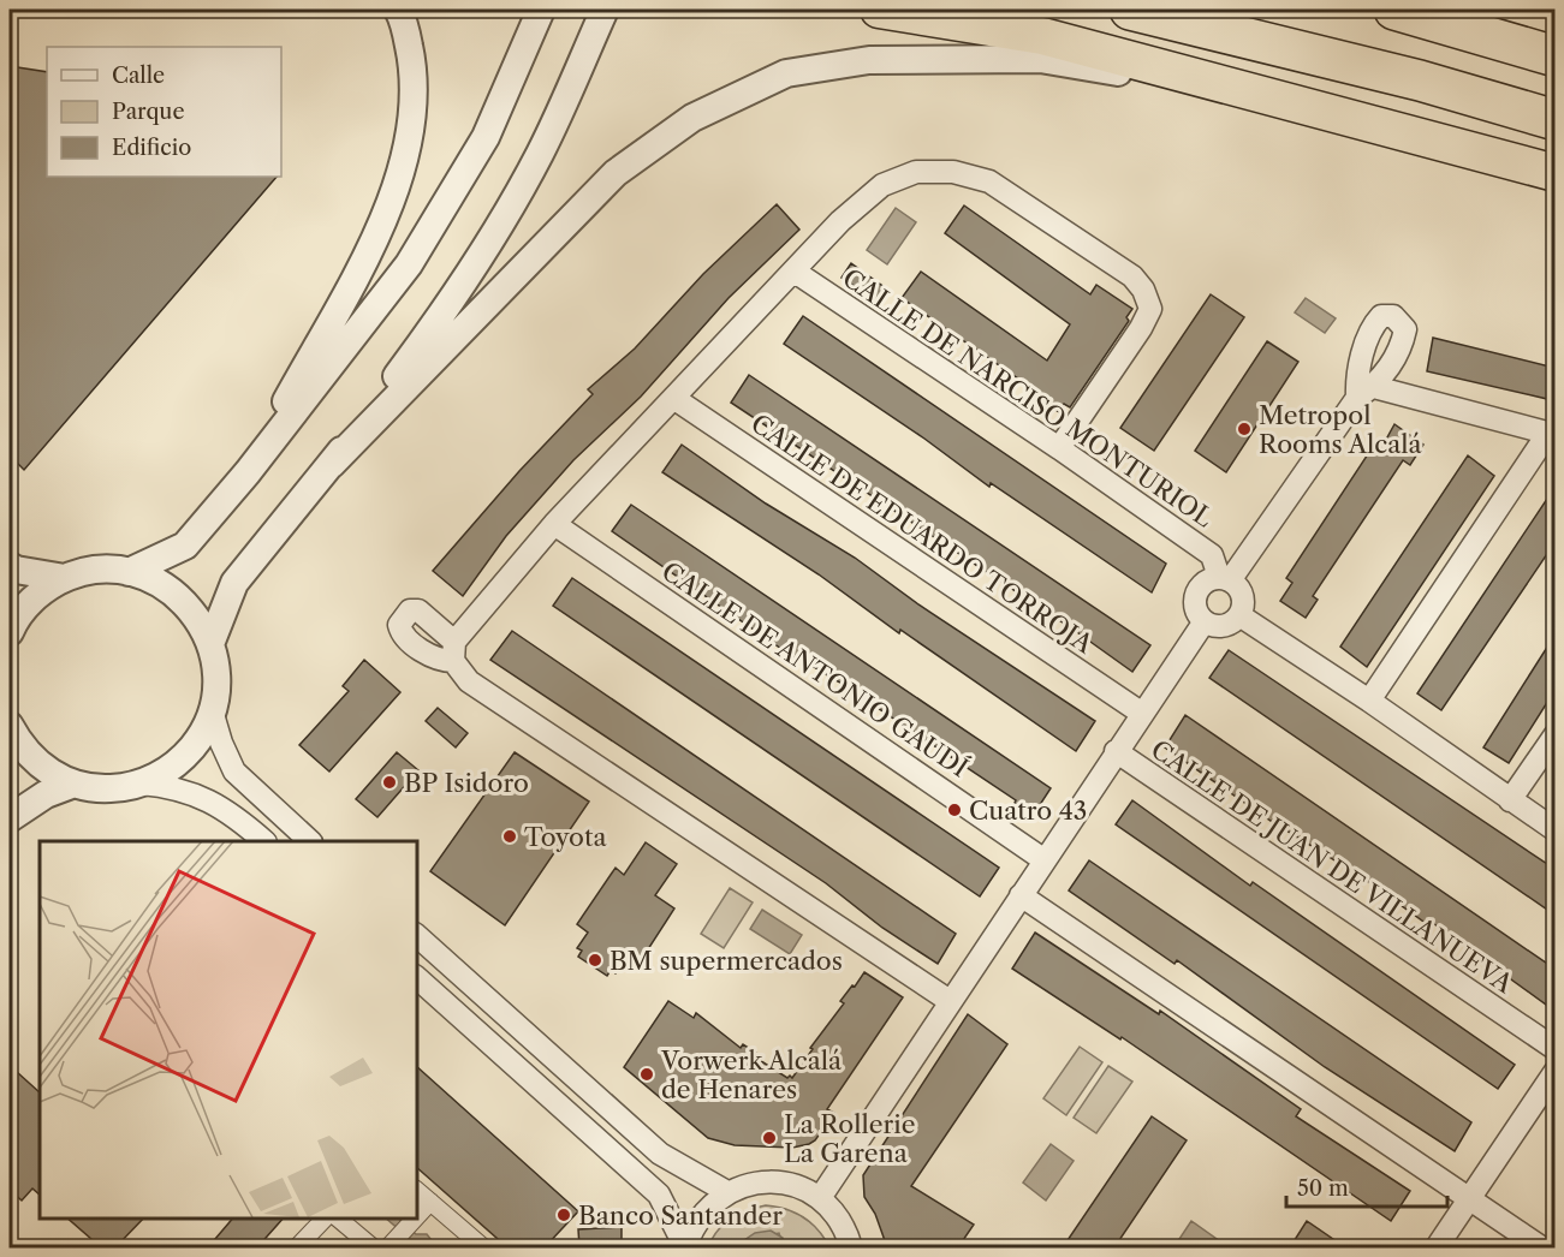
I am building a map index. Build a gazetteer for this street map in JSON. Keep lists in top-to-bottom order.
{
  "streets": {
    "street": [
      "CALLE DE NARCISO MONTURIOL",
      "CALLE DE EDUARDO TORROJA",
      "CALLE DE ANTONIO GAUDÍ",
      "CALLE DE JUAN DE VILLANUEVA"
    ]
  },
  "places": [
    "Metropol Rooms Alcalá",
    "BP Isidoro",
    "Cuatro 43",
    "Toyota",
    "BM supermercados",
    "Vorwerk Alcalá de Henares",
    "La Rollerie La Garena",
    "Banco Santander"
  ],
  "legend": ["Calle", "Parque", "Edificio"],
  "scale_bar": "50 m"
}
